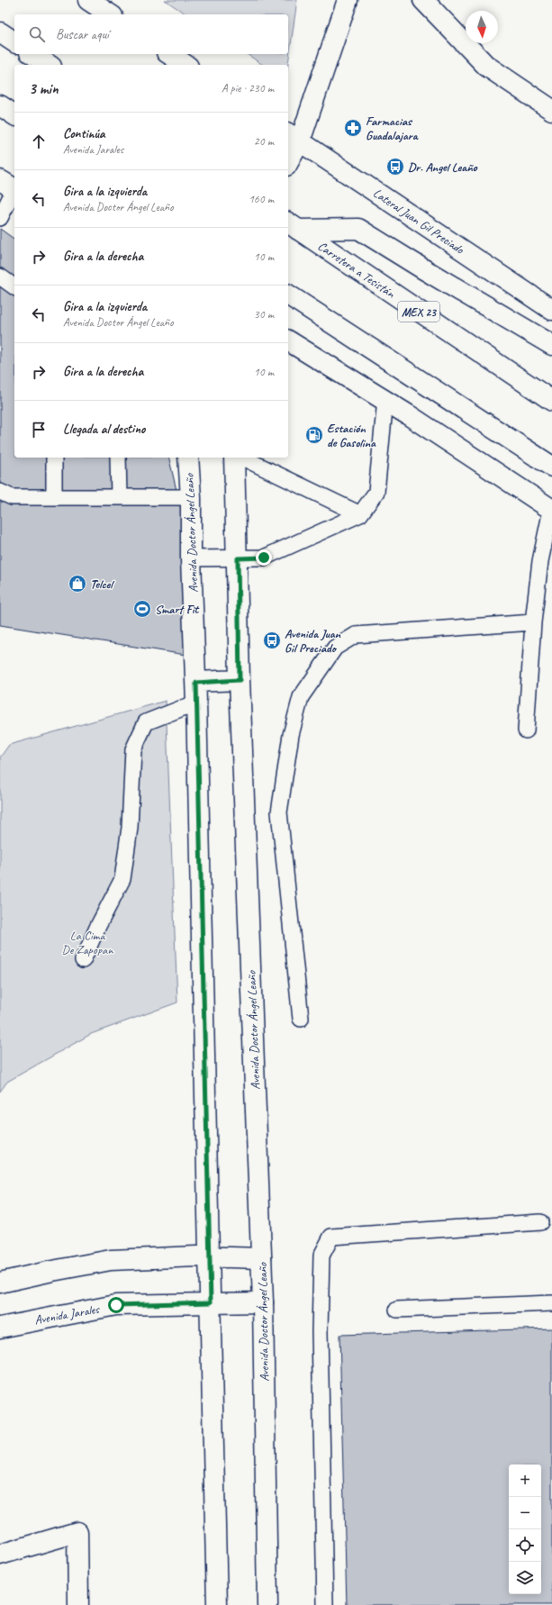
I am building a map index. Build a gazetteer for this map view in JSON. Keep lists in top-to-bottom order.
{
  "streets": {
    "street": [
      "Lateral Juan Gil Preciado",
      "Carretera a Tesistán",
      "MEX 23",
      "Avenida Doctor Ángel Leaño",
      "Avenida Jarales"
    ]
  },
  "crossings": [
    ["Avenida Doctor Ángel Leaño", "Avenida Jarales"]
  ],
  "parks": ["La Cima De Zapopan"],
  "places": {
    "pharmacy": ["Farmacias Guadalajara"],
    "bus stop": ["Dr. Angel Leaño", "Avenida Juan Gil Preciado"],
    "fuel station": ["Estación de Gasolina"],
    "shop": ["Telcel"],
    "sports": ["Smart Fit"]
  },
  "north": "bottom",
  "page": {
    "search": "Buscar aquí",
    "heading": ["3 min", "A pie · 230 m"],
    "list": [
      ["Continúa", "Avenida Jarales", "20 m"],
      ["Gira a la izquierda", "Avenida Doctor Ángel Leaño", "160 m"],
      ["Gira a la derecha", "10 m"],
      ["Gira a la izquierda", "Avenida Doctor Ángel Leaño", "30 m"],
      ["Gira a la derecha", "10 m"],
      "Llegada al destino"
    ],
    "map_buttons": ["+", "−"]
  }
}
